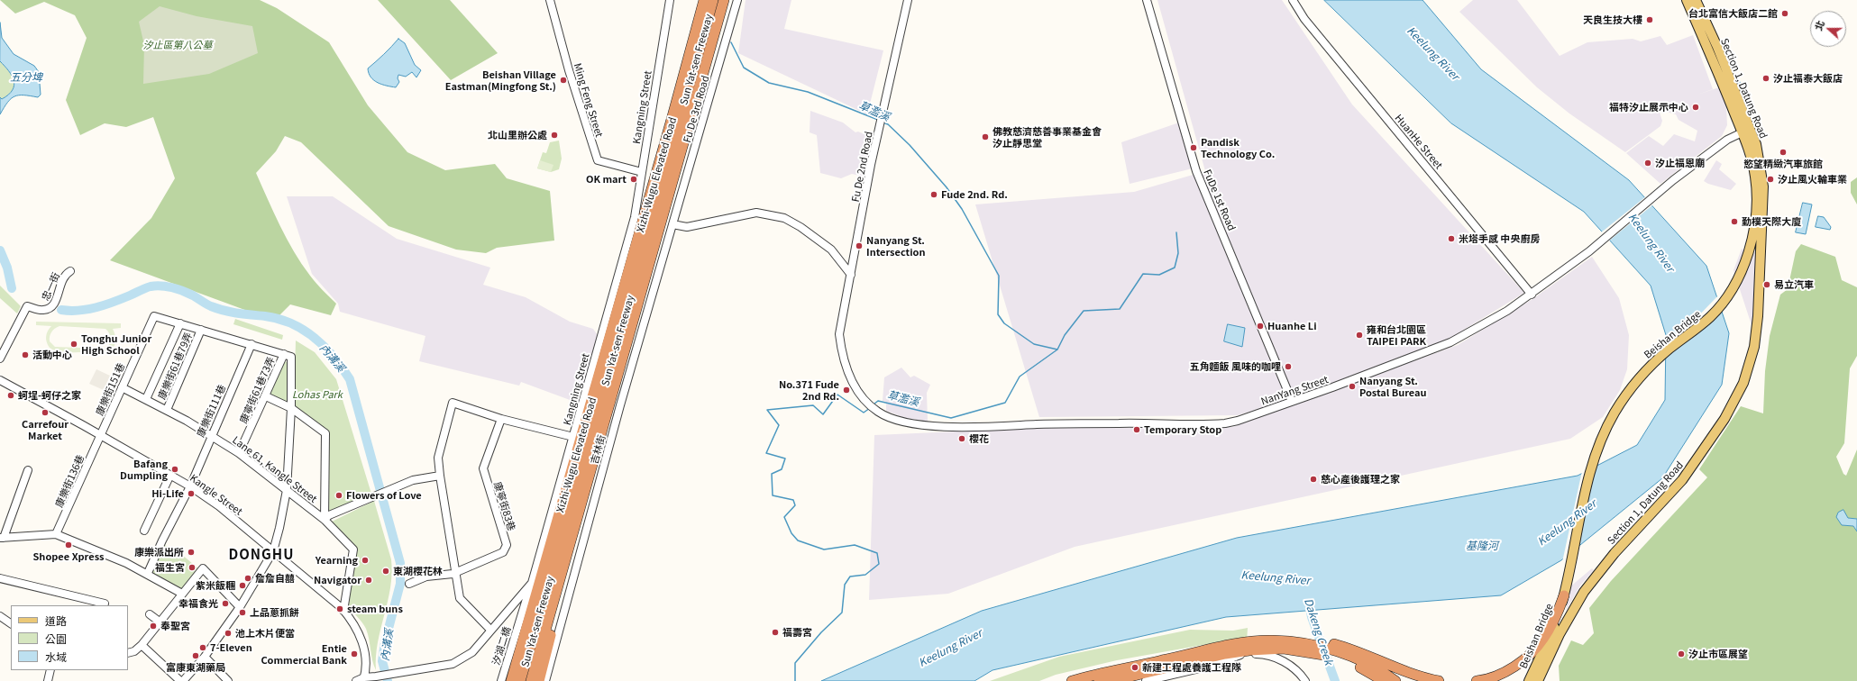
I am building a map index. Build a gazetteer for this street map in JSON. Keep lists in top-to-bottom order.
{
  "streets": {
    "highway": ["Sun Yat-sen Freeway", "Xizhi-Wugu Elevated Road"],
    "main road": ["Section 1, Datung Road", "Beishan Bridge"],
    "street": [
      "Ming Feng Street",
      "Kangning Street",
      "Fu De 3rd Road",
      "HuanHe Street",
      "Fu De 2nd Road",
      "FuDe 1st Road",
      "忠一街",
      "康樂街61巷79弄",
      "康樂街151巷",
      "康寧街61巷73弄",
      "NanYang Street",
      "康樂街111巷",
      "吉林街",
      "Lane 61, Kangle Street",
      "康樂街136巷",
      "Kangle Street",
      "康寧街83巷",
      "汐湖二橋"
    ]
  },
  "crossings": [
    ["Sun Yat-sen Freeway", "Xizhi-Wugu Elevated Road"],
    ["Section 1, Datung Road", "Beishan Bridge"],
    ["Section 1, Datung Road", "NanYang Street"],
    ["Ming Feng Street", "Kangning Street"],
    ["Kangning Street", "Kangle Street"],
    ["Kangning Street", "汐湖二橋"],
    ["Fu De 3rd Road", "吉林街"],
    ["HuanHe Street", "NanYang Street"],
    ["Fu De 2nd Road", "NanYang Street"],
    ["FuDe 1st Road", "NanYang Street"],
    ["康樂街61巷79弄", "康樂街151巷"],
    ["康樂街61巷79弄", "Lane 61, Kangle Street"],
    ["康樂街151巷", "康寧街61巷73弄"],
    ["康樂街151巷", "康樂街111巷"],
    ["康樂街151巷", "Lane 61, Kangle Street"],
    ["康樂街151巷", "康樂街136巷"],
    ["康樂街151巷", "Kangle Street"],
    ["康寧街61巷73弄", "Lane 61, Kangle Street"],
    ["康樂街111巷", "Lane 61, Kangle Street"],
    ["康樂街111巷", "Kangle Street"],
    ["Lane 61, Kangle Street", "Kangle Street"],
    ["康樂街136巷", "Kangle Street"]
  ],
  "districts": ["DONGHU"],
  "water": [
    "Keelung River",
    "五分埤",
    "草濫溪",
    "內溝溪",
    "基隆河",
    "Dakeng Creek"
  ],
  "parks": ["汐止區第八公墓", "Lohas Park"],
  "places": [
    "台北富信大飯店二館",
    "天良生技大樓",
    "汐止福泰大飯店",
    "Beishan Village Eastman(Mingfong St.)",
    "福特汐止展示中心",
    "北山里辦公處",
    "佛教慈濟慈善事業基金會 汐止靜思堂",
    "Pandisk Technology Co.",
    "慾望精緻汽車旅館",
    "汐止福恩廟",
    "OK mart",
    "汐止風火輪車業",
    "Fude 2nd. Rd.",
    "勤樸天際大廈",
    "米塔手感 中央廚房",
    "Nanyang St. Intersection",
    "易立汽車",
    "Huanhe Li",
    "雍和台北園區 TAIPEI PARK",
    "Tonghu Junior High School",
    "活動中心",
    "五角麵飯 風味的咖哩",
    "Nanyang St. Postal Bureau",
    "No.371 Fude 2nd Rd.",
    "蚵埕-蚵仔之家",
    "Carrefour Market",
    "Temporary Stop",
    "櫻花",
    "Bafang Dumpling",
    "慈心產後護理之家",
    "Hi-Life",
    "Flowers of Love",
    "Shopee Xpress",
    "康樂派出所",
    "Yearning",
    "福生宮",
    "東湖櫻花林",
    "詹詹自囍",
    "Navigator",
    "紫米飯糰",
    "幸福食光",
    "steam buns",
    "上品蔥抓餅",
    "奉聖宮",
    "福壽宮",
    "池上木片便當",
    "7-Eleven",
    "Entie Commercial Bank",
    "汐止市區展望",
    "富康東湖藥局",
    "新建工程處養護工程隊"
  ],
  "legend": ["道路", "公園", "水域"],
  "north": "left"
}
